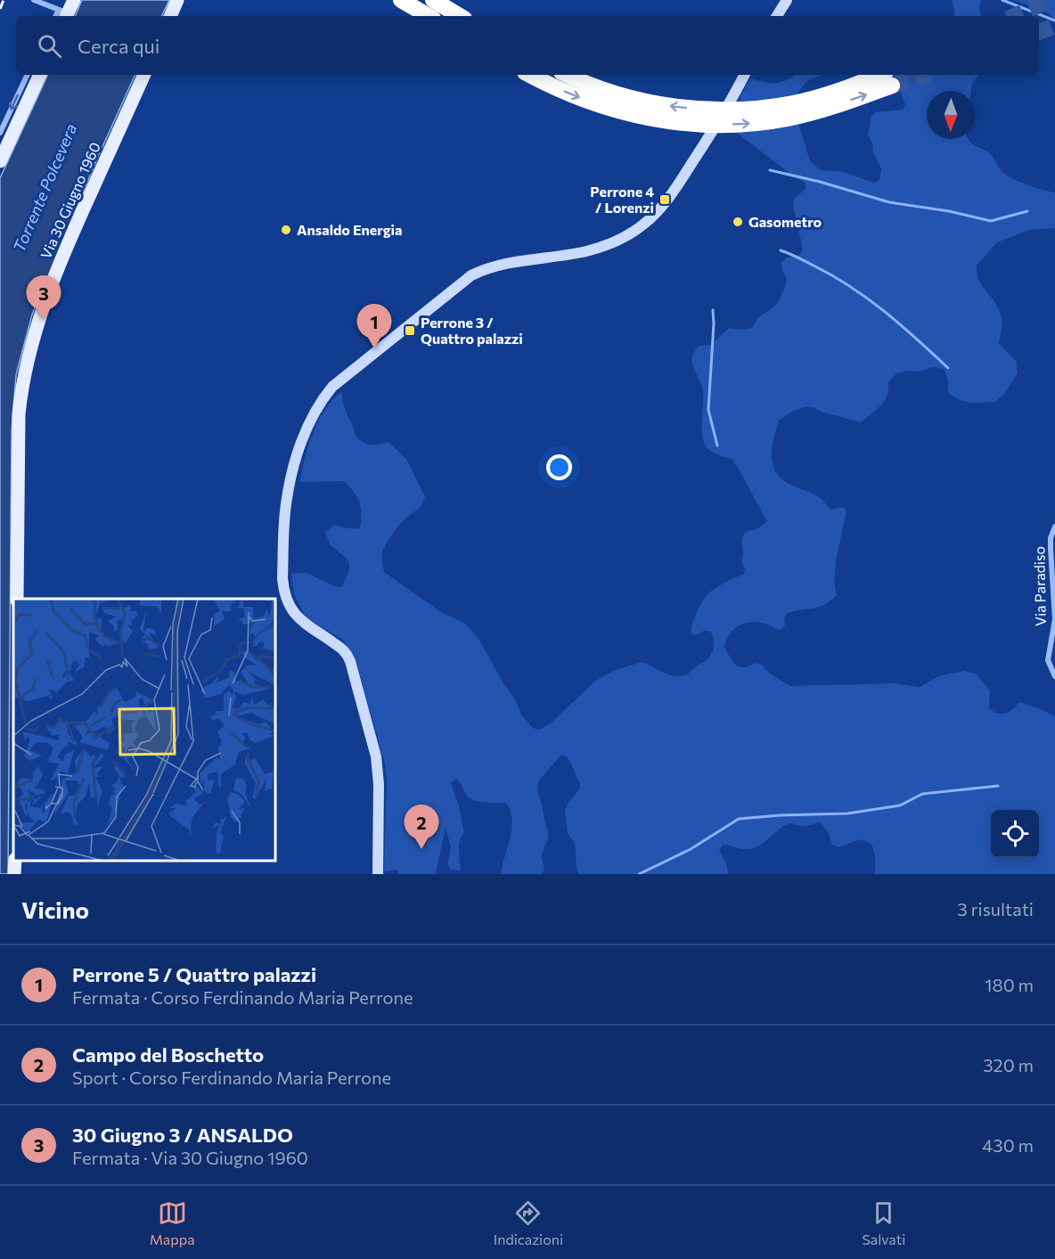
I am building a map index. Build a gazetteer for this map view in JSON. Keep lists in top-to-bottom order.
{
  "streets": {
    "main road": ["Via 30 Giugno 1960"],
    "street": ["Via Paradiso"]
  },
  "water": ["Torrente Polcevera"],
  "places": {
    "transit": ["Perrone 4 / Lorenzi", "Perrone 3 / Quattro palazzi"],
    "other": ["Gasometro", "Ansaldo Energia"]
  },
  "north": "bottom",
  "page": {
    "search": "Cerca qui",
    "pins": ["3", "1", "2"],
    "heading": ["Vicino", "3 risultati"],
    "list": [
      {
        "mark": "1",
        "name": "Perrone 5 / Quattro palazzi",
        "note": "Fermata · Corso Ferdinando Maria Perrone",
        "value": "180 m"
      },
      {
        "mark": "2",
        "name": "Campo del Boschetto",
        "note": "Sport · Corso Ferdinando Maria Perrone",
        "value": "320 m"
      },
      {
        "mark": "3",
        "name": "30 Giugno 3 / ANSALDO",
        "note": "Fermata · Via 30 Giugno 1960",
        "value": "430 m"
      }
    ],
    "nav": ["Mappa", "Indicazioni", "Salvati"]
  }
}
